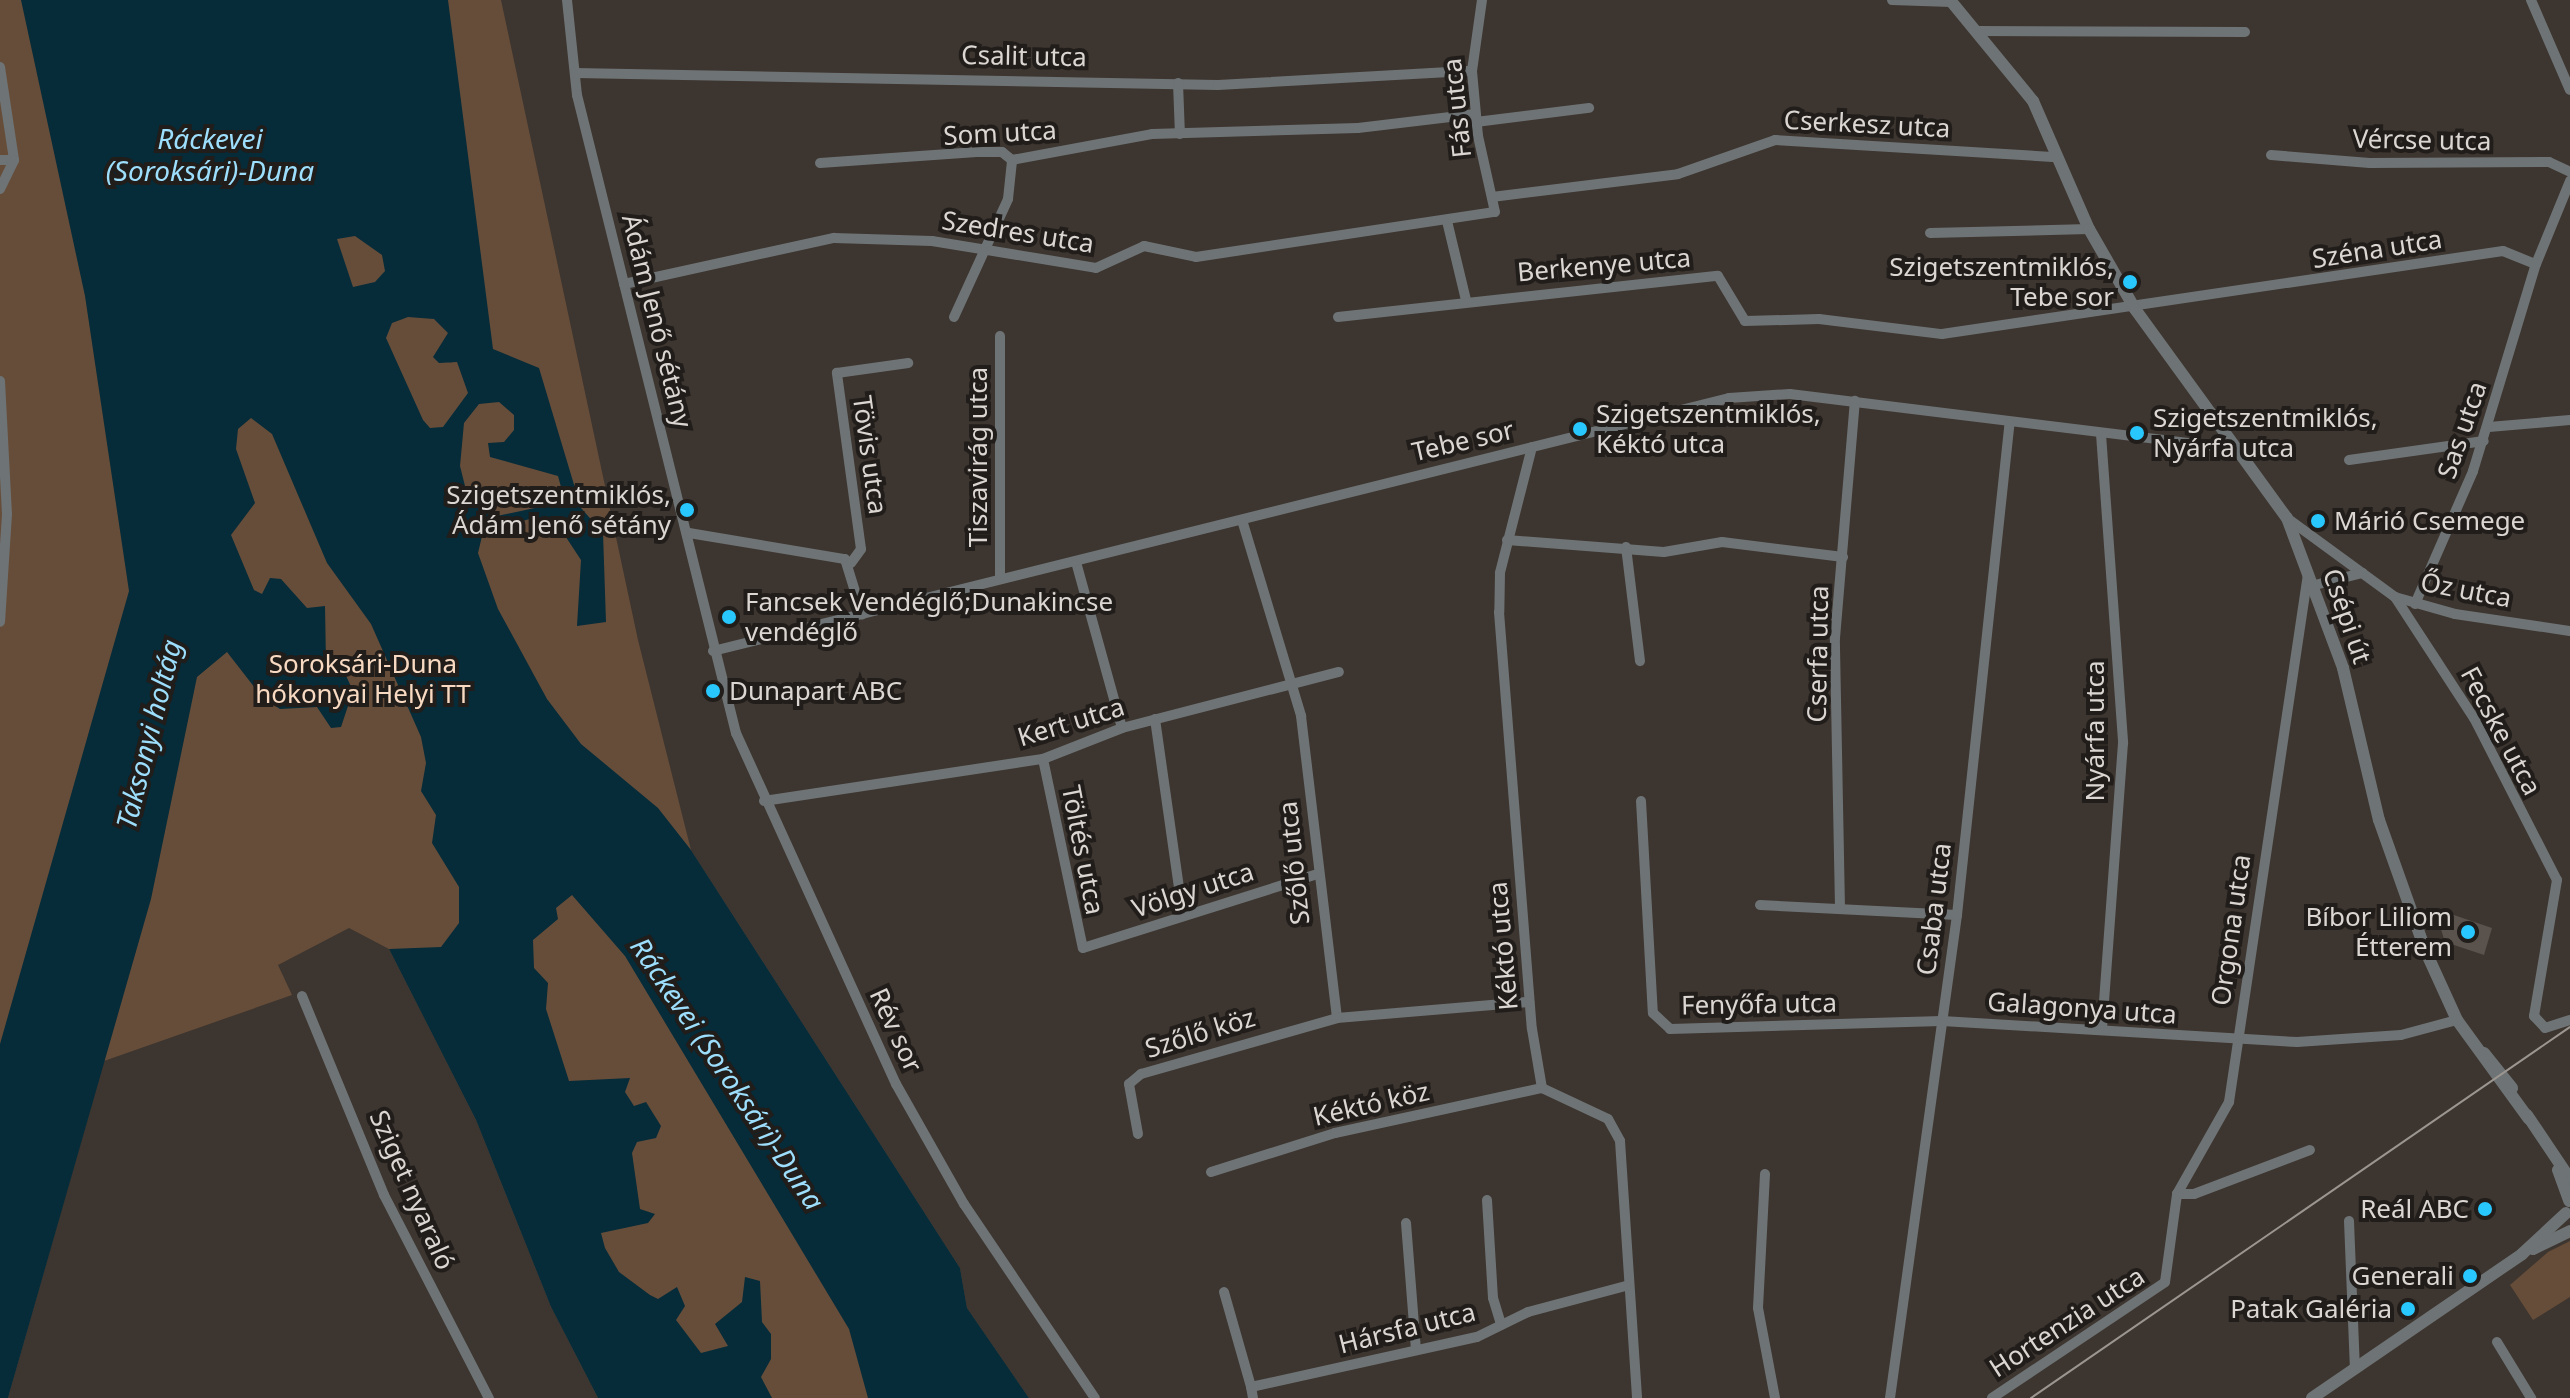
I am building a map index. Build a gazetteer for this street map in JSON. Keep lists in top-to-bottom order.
{
  "streets": {
    "street": [
      "Csalit utca",
      "Fás utca",
      "Cserkesz utca",
      "Som utca",
      "Vércse utca",
      "Szedres utca",
      "Széna utca",
      "Berkenye utca",
      "Ádám Jenő sétány",
      "Sas utca",
      "Tebe sor",
      "Tövis utca",
      "Tiszavirág utca",
      "Őz utca",
      "Csépi út",
      "Cserfa utca",
      "Kert utca",
      "Nyárfa utca",
      "Fecske utca",
      "Töltés utca",
      "Szőlő utca",
      "Völgy utca",
      "Csaba utca",
      "Orgona utca",
      "Kéktó utca",
      "Fenyőfa utca",
      "Galagonya utca",
      "Rév sor",
      "Szőlő köz",
      "Kéktó köz",
      "Sziget nyaraló",
      "Hortenzia utca",
      "Hársfa utca"
    ]
  },
  "crossings": [
    ["Csalit utca", "Fás utca"],
    ["Csalit utca", "Ádám Jenő sétány"],
    ["Fás utca", "Cserkesz utca"],
    ["Fás utca", "Som utca"],
    ["Fás utca", "Szedres utca"],
    ["Cserkesz utca", "Csépi út"],
    ["Szedres utca", "Ádám Jenő sétány"],
    ["Széna utca", "Berkenye utca"],
    ["Széna utca", "Sas utca"],
    ["Széna utca", "Csépi út"],
    ["Berkenye utca", "Csépi út"],
    ["Ádám Jenő sétány", "Tebe sor"],
    ["Ádám Jenő sétány", "Rév sor"],
    ["Sas utca", "Őz utca"],
    ["Tebe sor", "Tövis utca"],
    ["Tebe sor", "Tiszavirág utca"],
    ["Tebe sor", "Csépi út"],
    ["Tebe sor", "Cserfa utca"],
    ["Tebe sor", "Nyárfa utca"],
    ["Tebe sor", "Szőlő utca"],
    ["Tebe sor", "Csaba utca"],
    ["Tebe sor", "Kéktó utca"],
    ["Tebe sor", "Rév sor"],
    ["Őz utca", "Csépi út"],
    ["Őz utca", "Fecske utca"],
    ["Csépi út", "Orgona utca"],
    ["Csépi út", "Galagonya utca"],
    ["Kert utca", "Töltés utca"],
    ["Kert utca", "Szőlő utca"],
    ["Kert utca", "Rév sor"],
    ["Nyárfa utca", "Galagonya utca"],
    ["Töltés utca", "Völgy utca"],
    ["Szőlő utca", "Völgy utca"],
    ["Szőlő utca", "Szőlő köz"],
    ["Csaba utca", "Fenyőfa utca"],
    ["Csaba utca", "Galagonya utca"],
    ["Orgona utca", "Galagonya utca"],
    ["Orgona utca", "Hortenzia utca"],
    ["Kéktó utca", "Kéktó köz"],
    ["Fenyőfa utca", "Galagonya utca"]
  ],
  "water": ["Ráckevei (Soroksári)-Duna", "Taksonyi holtág"],
  "parks": ["Soroksári-Duna hókonyai Helyi TT"],
  "places": [
    "Szigetszentmiklós, Tebe sor",
    "Szigetszentmiklós, Kéktó utca",
    "Szigetszentmiklós, Nyárfa utca",
    "Szigetszentmiklós, Ádám Jenő sétány",
    "Márió Csemege",
    "Fancsek Vendéglő;Dunakincse vendéglő",
    "Dunapart ABC",
    "Bíbor Liliom Étterem",
    "Reál ABC",
    "Generali",
    "Patak Galéria"
  ]
}
